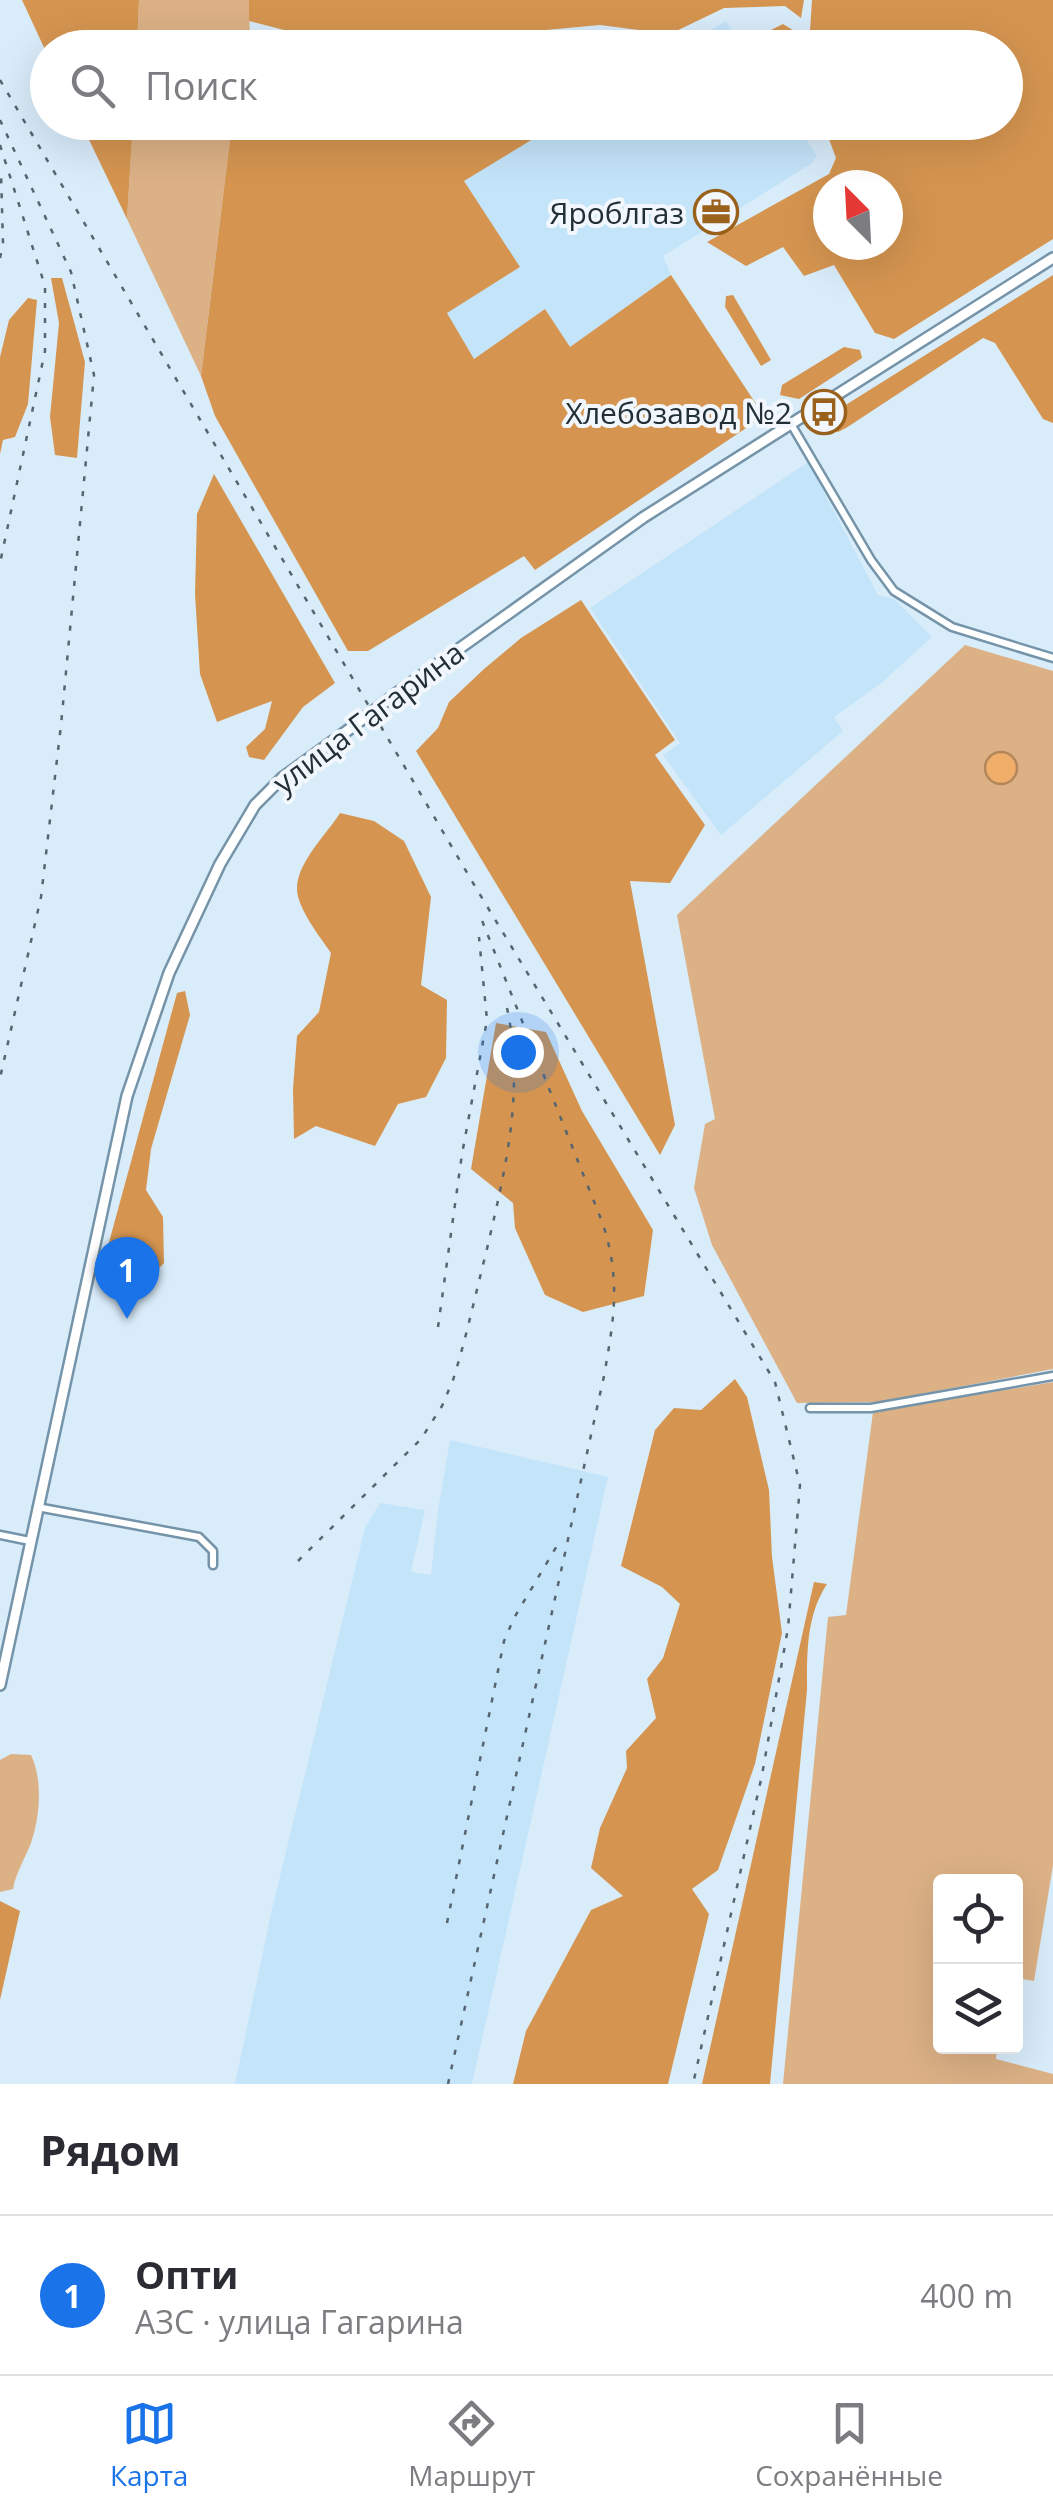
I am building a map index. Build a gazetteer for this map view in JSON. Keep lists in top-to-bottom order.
{
  "streets": {
    "main road": ["улица Гагарина"]
  },
  "places": {
    "office": ["Яроблгаз"],
    "bus stop": ["Хлебозавод №2"]
  },
  "north": "top left",
  "page": {
    "search": "Поиск",
    "pins": "1",
    "heading": "Рядом",
    "list": [
      {
        "mark": "1",
        "name": "Опти",
        "note": "АЗС · улица Гагарина",
        "value": "400 m"
      }
    ],
    "nav": ["Карта", "Маршрут", "Сохранённые"]
  }
}
